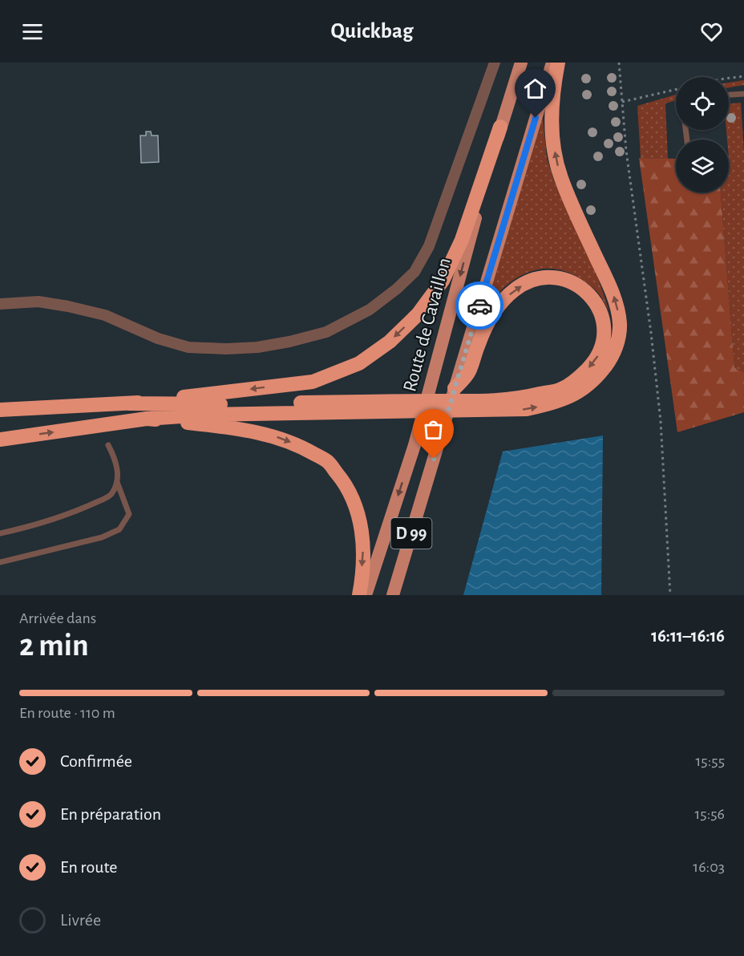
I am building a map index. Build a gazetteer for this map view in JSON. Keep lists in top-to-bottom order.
{
  "streets": {
    "main road": ["Route de Cavaillon", "D 99"]
  },
  "page": {
    "header": "Quickbag",
    "heading": ["2 min", "Arrivée dans", "16:11–16:16"],
    "bar": "En route · 110 m",
    "list": [
      ["Confirmée", "15:55"],
      ["En préparation", "15:56"],
      ["En route", "16:03"],
      "Livrée"
    ]
  }
}
